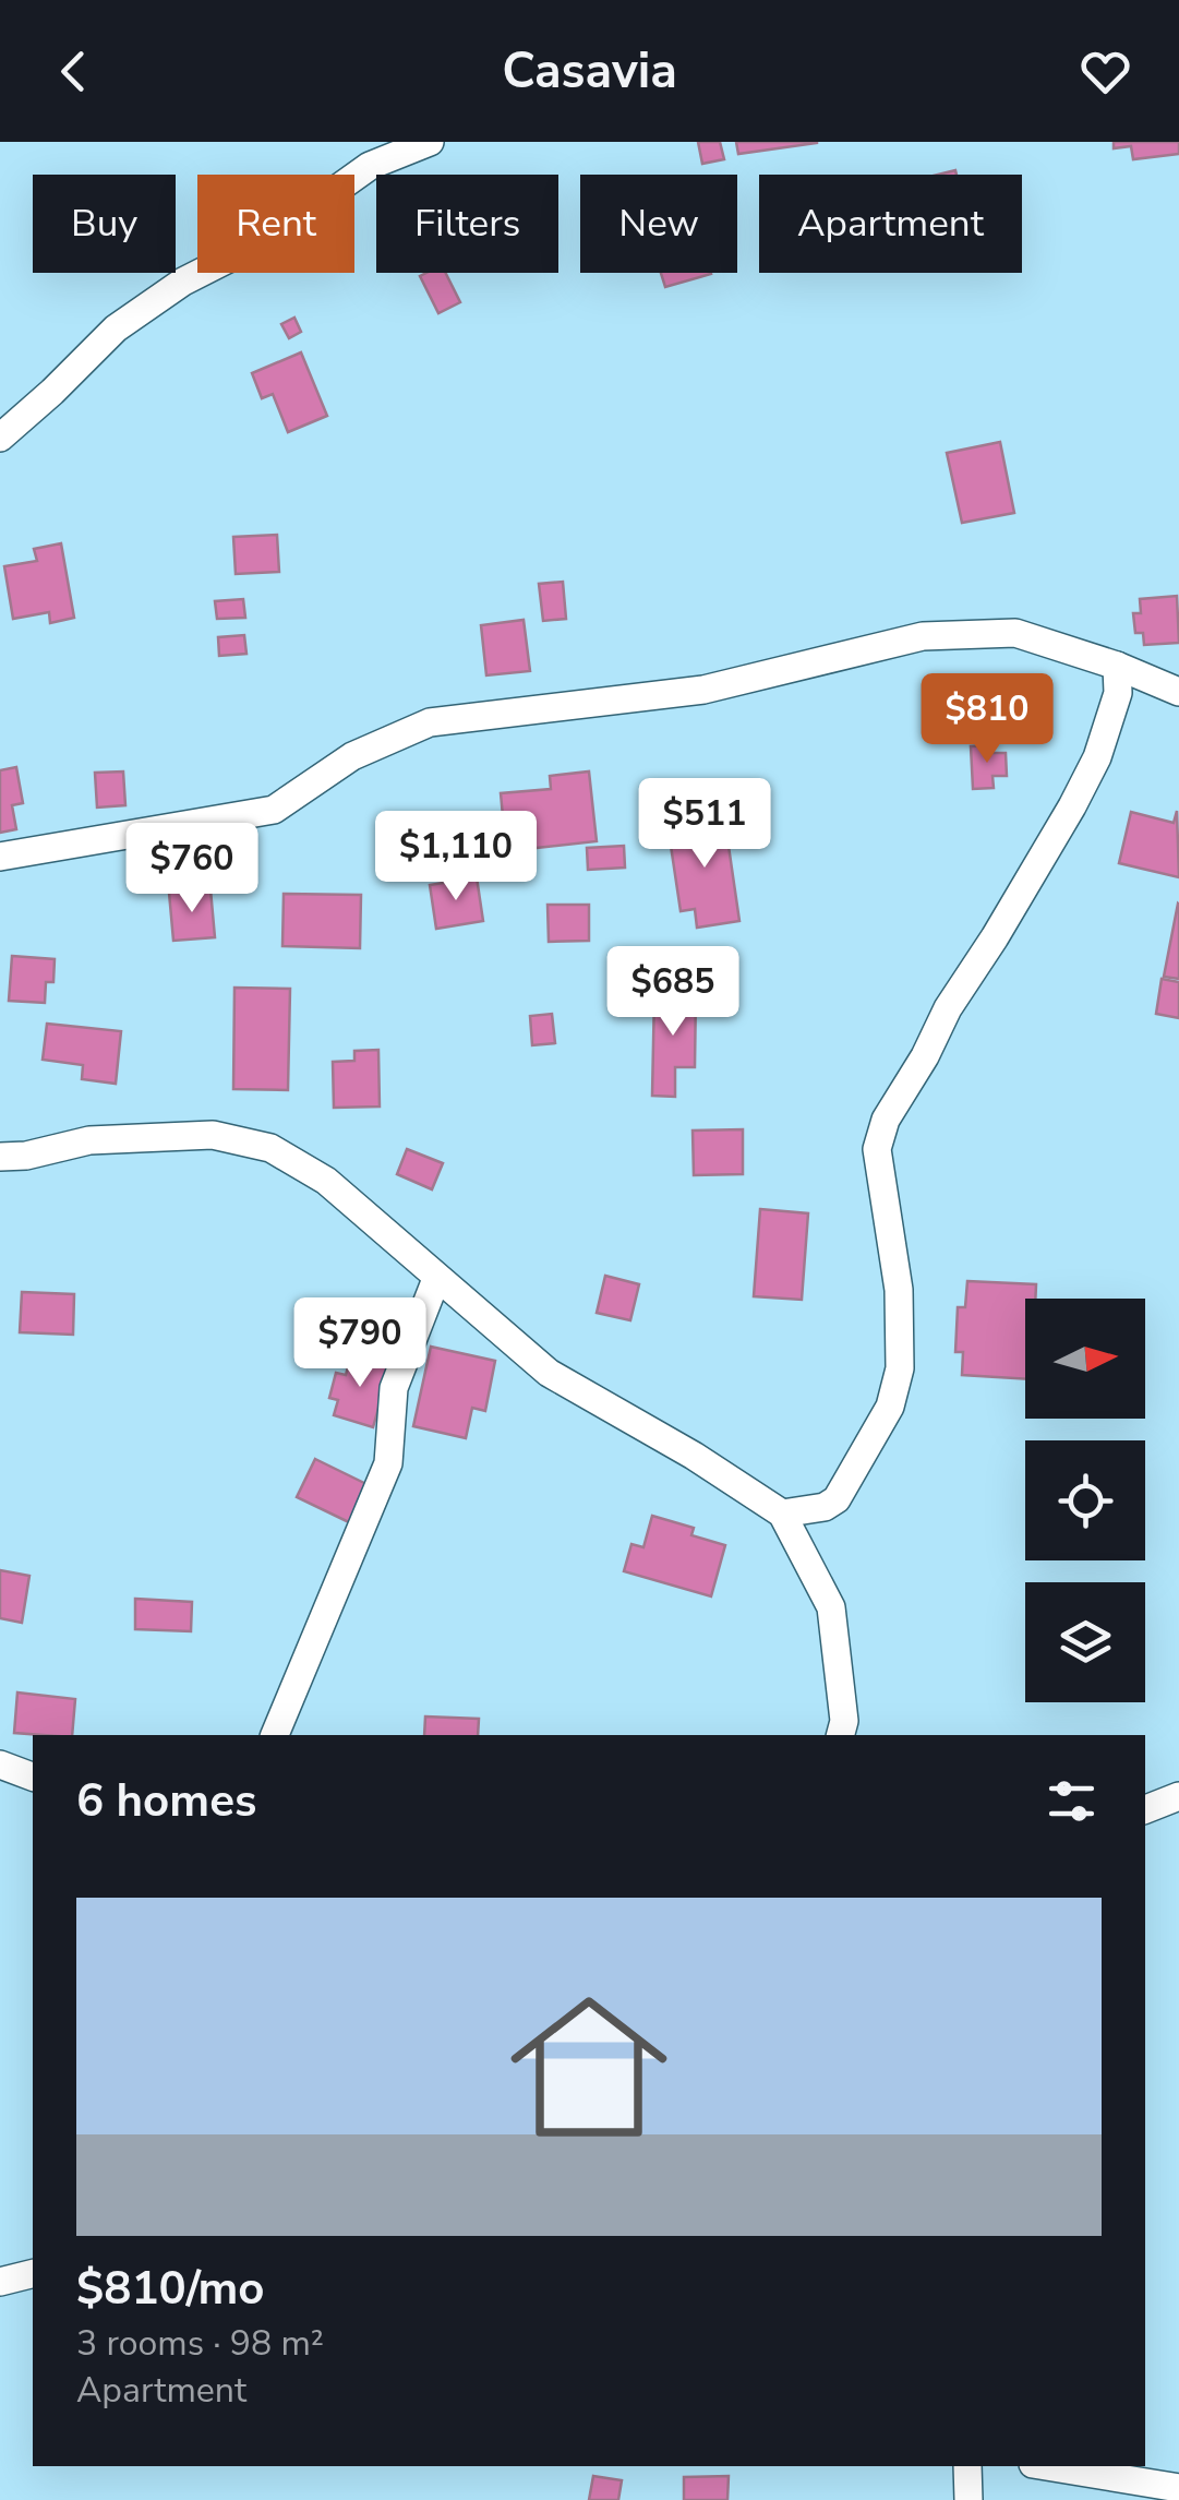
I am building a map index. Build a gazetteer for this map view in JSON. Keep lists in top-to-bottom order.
{
  "north": "right",
  "page": {
    "header": "Casavia",
    "chip": [
      "Buy",
      "Rent",
      "Filters",
      "New",
      "Apartment"
    ],
    "price": [
      "$810",
      "$511",
      "$1,110",
      "$760",
      "$685",
      "$790"
    ],
    "heading": "6 homes",
    "list": [
      {
        "name": "$810/mo",
        "note": "3 rooms · 98 m² · Apartment"
      }
    ]
  }
}
